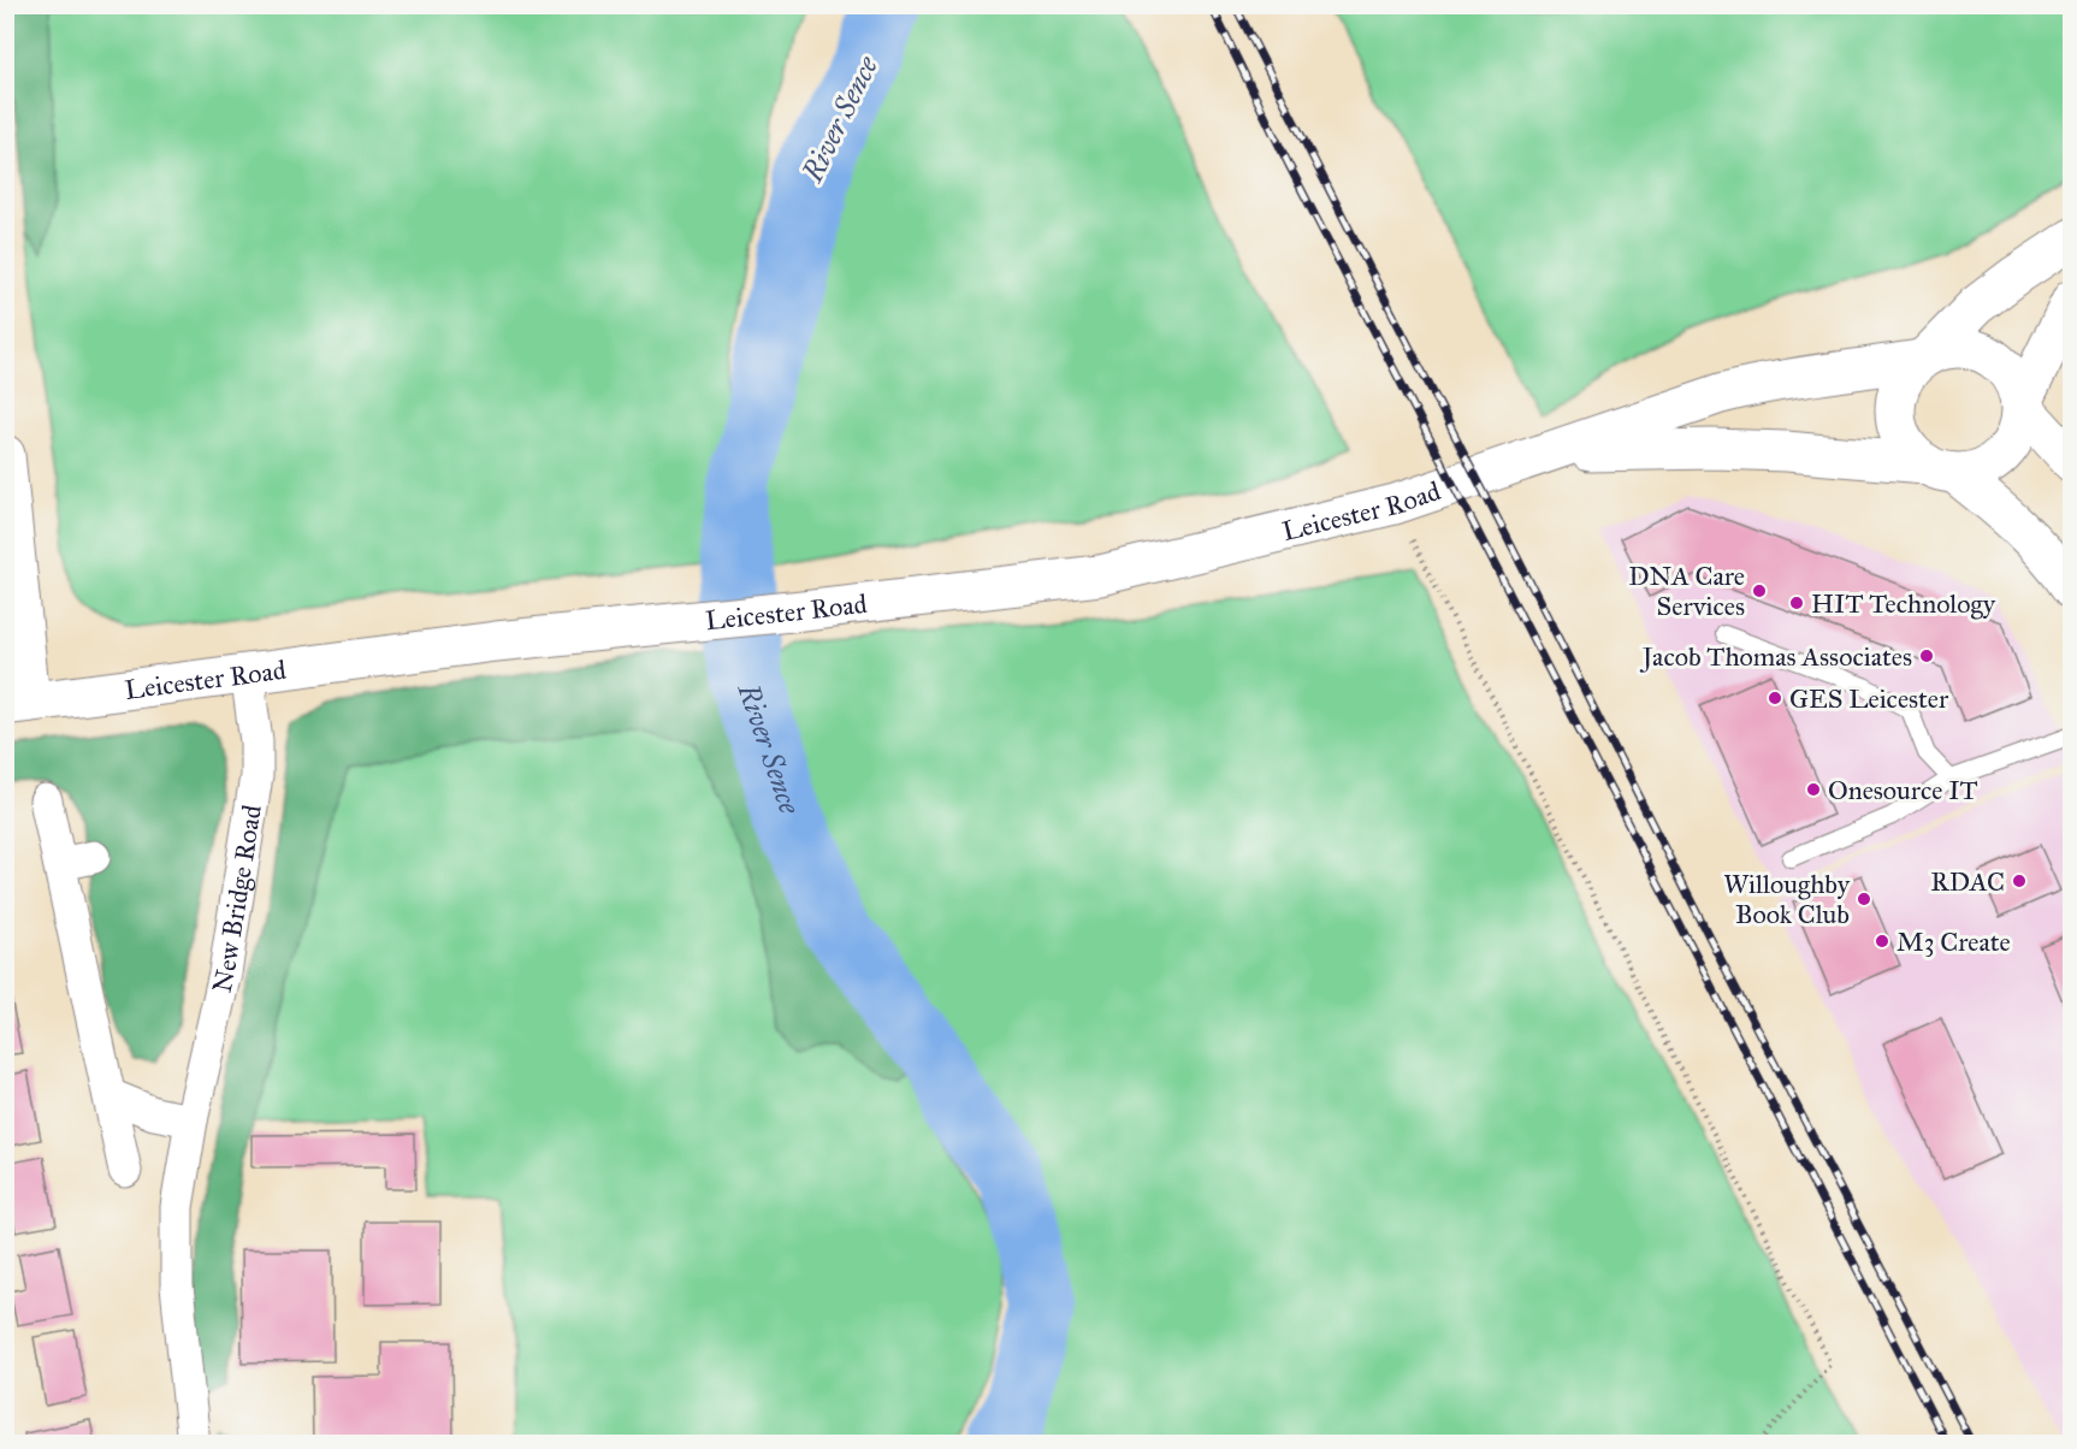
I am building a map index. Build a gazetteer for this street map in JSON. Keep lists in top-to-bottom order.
{
  "streets": {
    "main road": ["Leicester Road"],
    "street": ["New Bridge Road"]
  },
  "crossings": [
    ["Leicester Road", "New Bridge Road"]
  ],
  "water": ["River Sence"],
  "places": [
    "DNA Care Services",
    "HIT Technology",
    "Jacob Thomas Associates",
    "GES Leicester",
    "Onesource IT",
    "RDAC",
    "Willoughby Book Club",
    "M3 Create"
  ]
}
